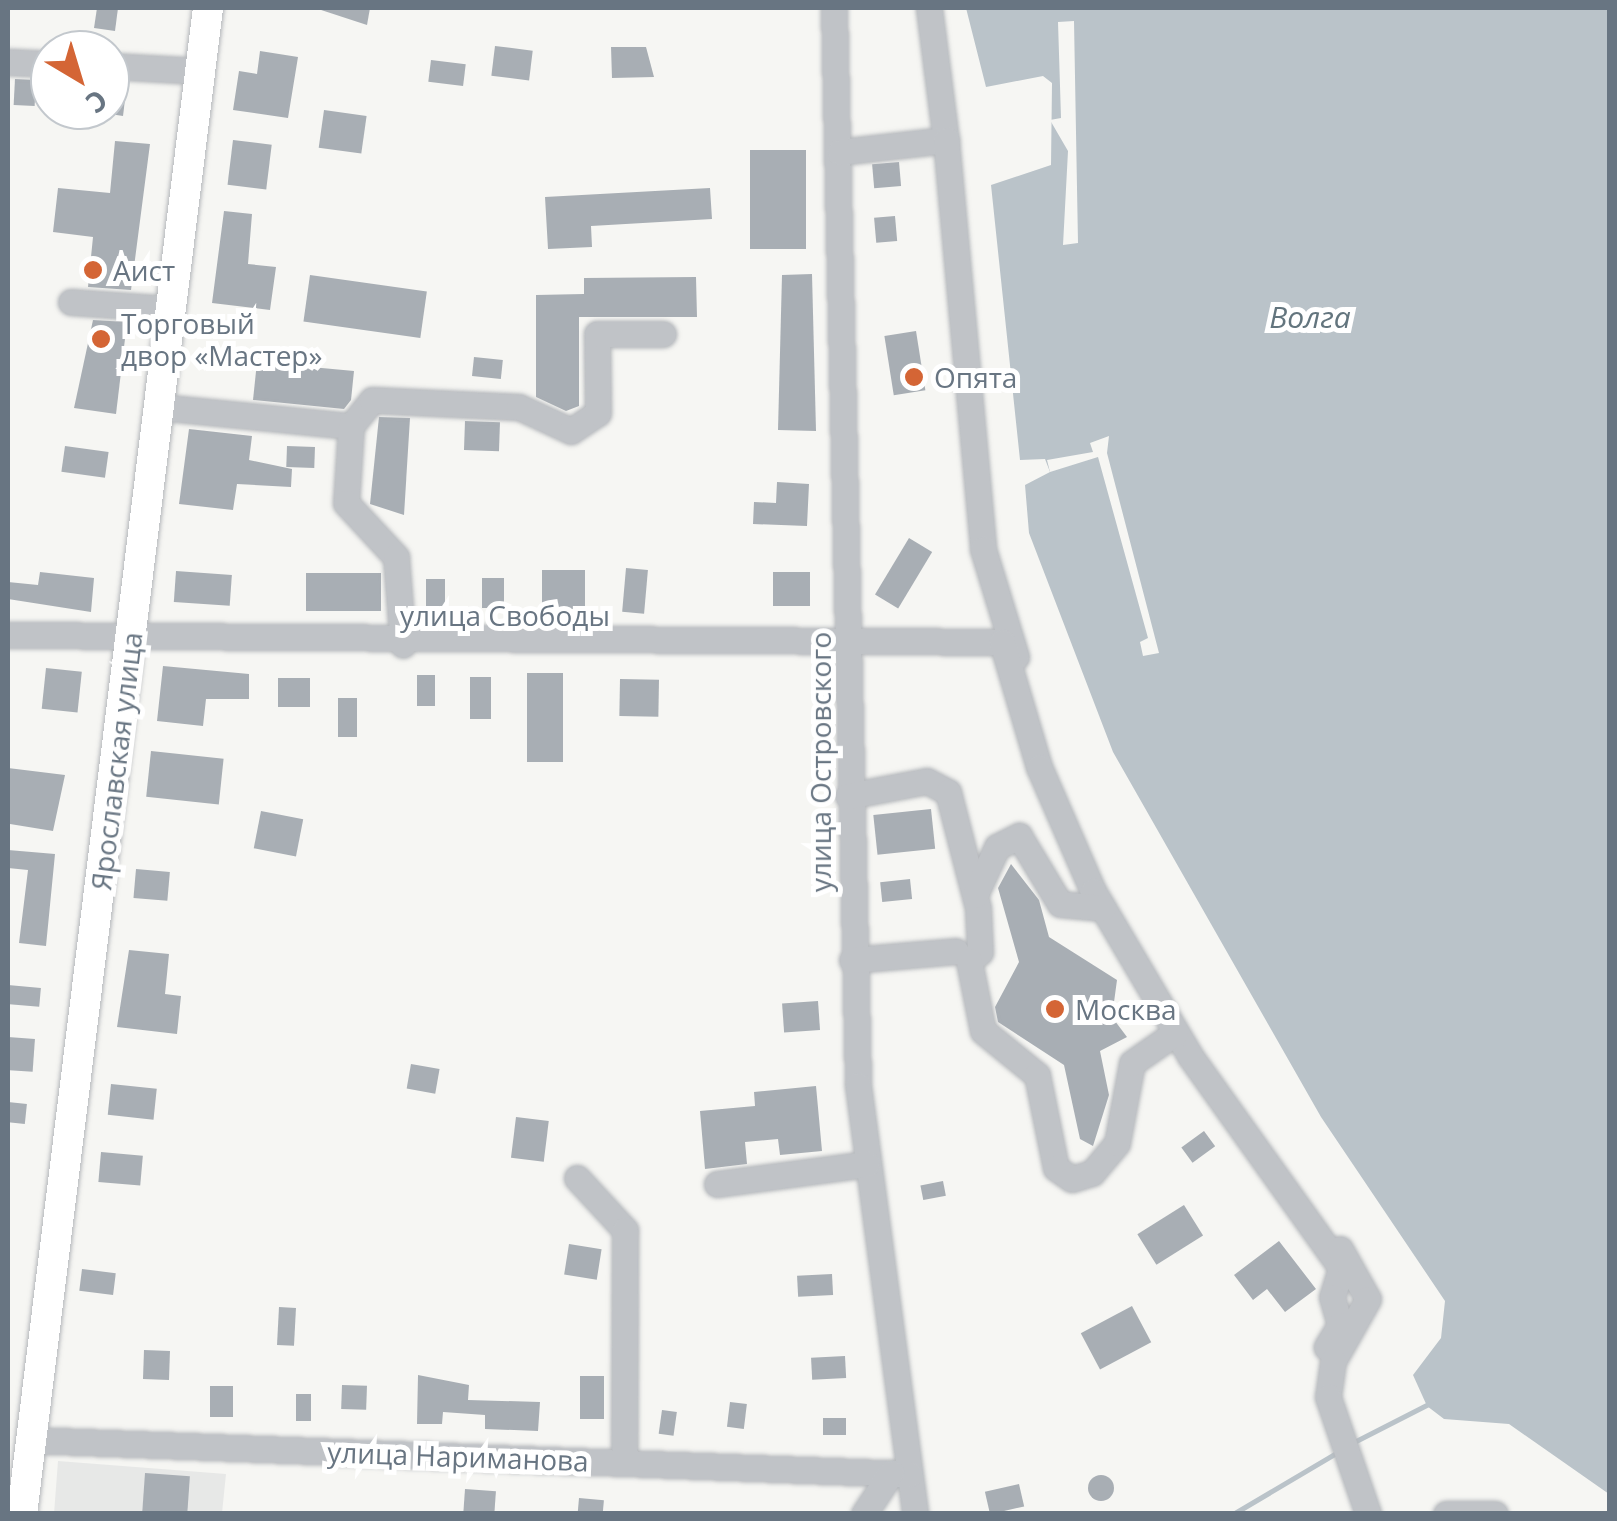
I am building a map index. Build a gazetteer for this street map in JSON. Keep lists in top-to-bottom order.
{
  "streets": {
    "main road": ["Ярославская улица"],
    "street": ["улица Свободы", "улица Островского", "улица Нариманова"]
  },
  "crossings": [
    ["улица Свободы", "Ярославская улица"],
    ["улица Свободы", "улица Островского"],
    ["Ярославская улица", "улица Нариманова"],
    ["улица Островского", "улица Нариманова"]
  ],
  "water": ["Волга"],
  "places": [
    "Аист",
    "Торговый двор «Мастер»",
    "Опята",
    "Москва"
  ],
  "north": "bottom right"
}
